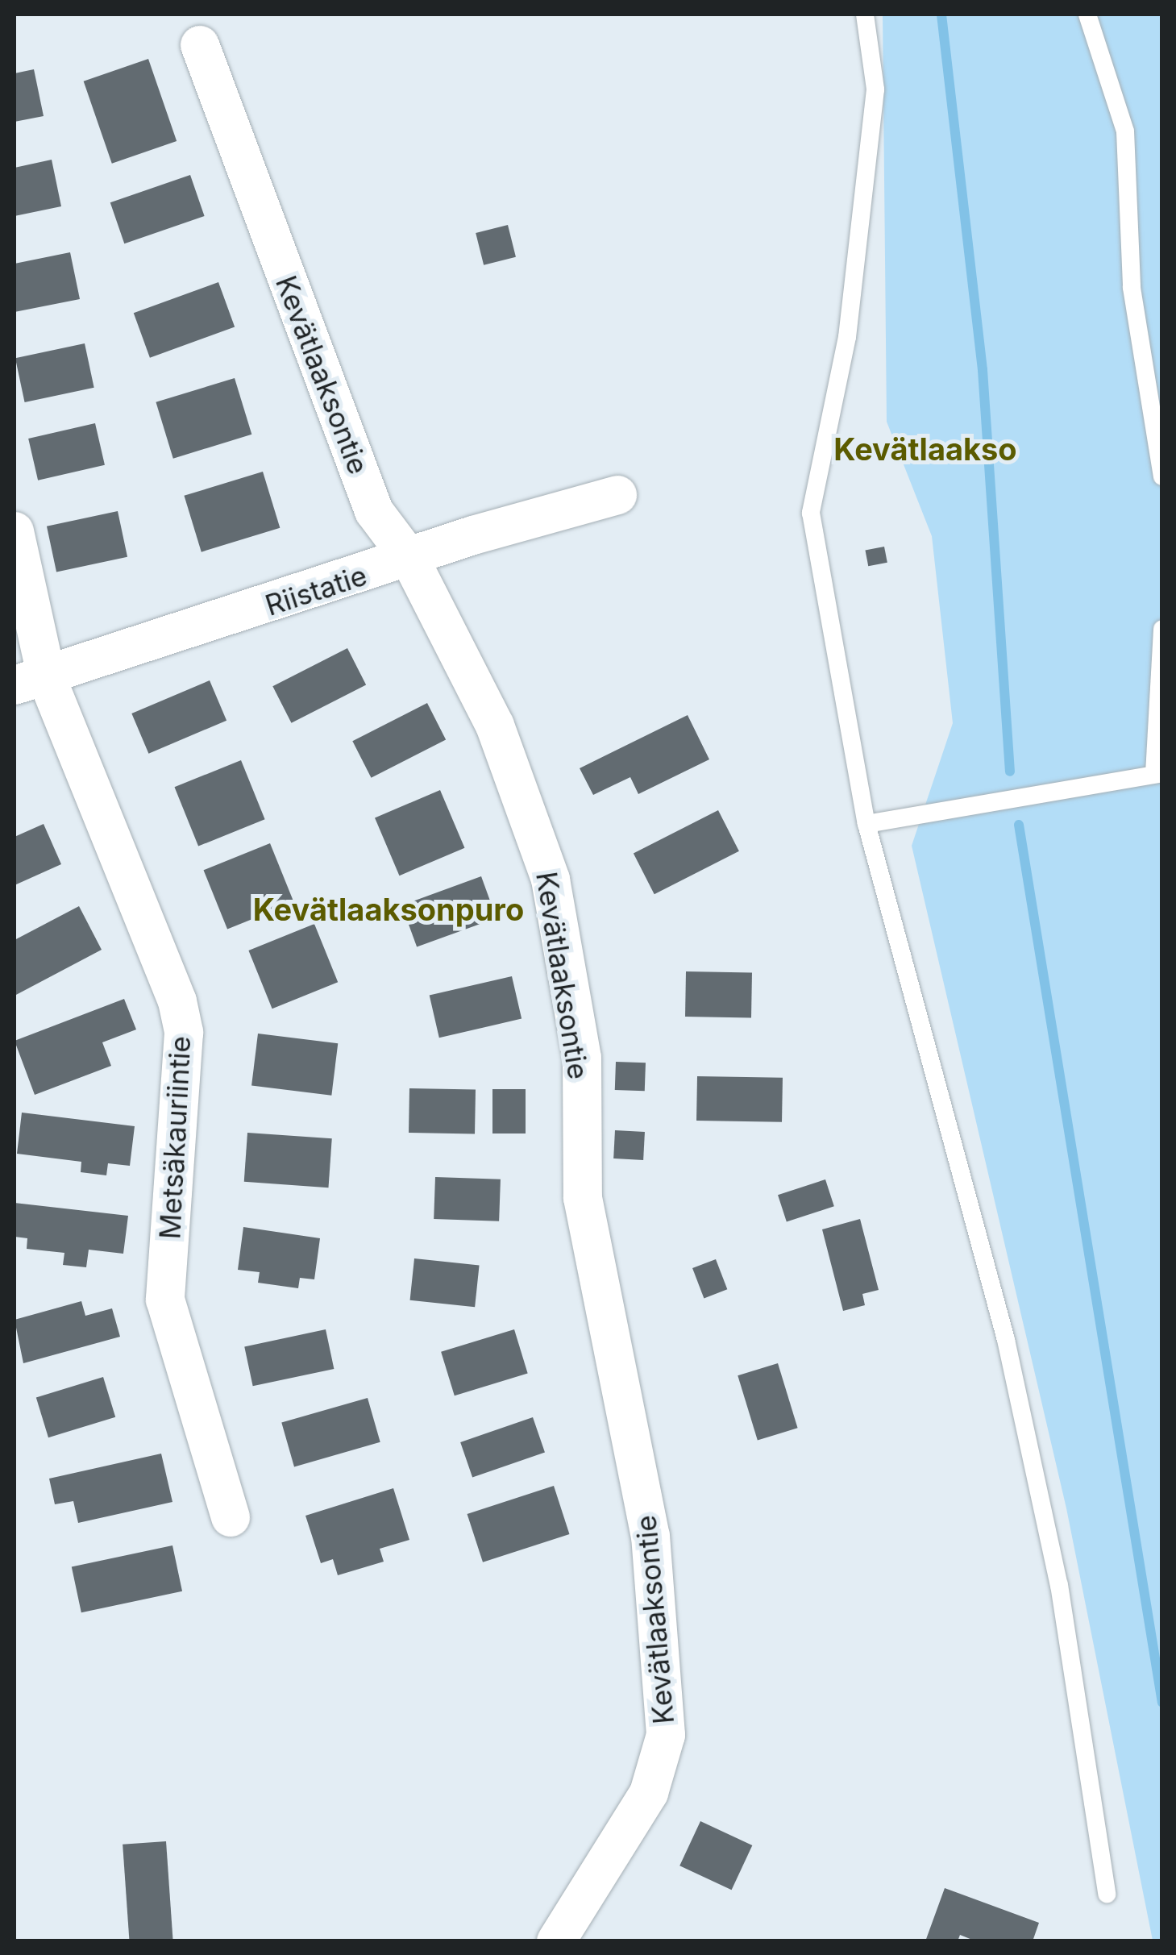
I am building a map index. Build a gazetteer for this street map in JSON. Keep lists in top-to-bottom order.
{
  "streets": {
    "street": ["Kevätlaaksontie", "Riistatie", "Metsäkauriintie"]
  },
  "crossings": [
    ["Kevätlaaksontie", "Riistatie"],
    ["Riistatie", "Metsäkauriintie"]
  ],
  "districts": ["Kevätlaakso", "Kevätlaaksonpuro"]
}
